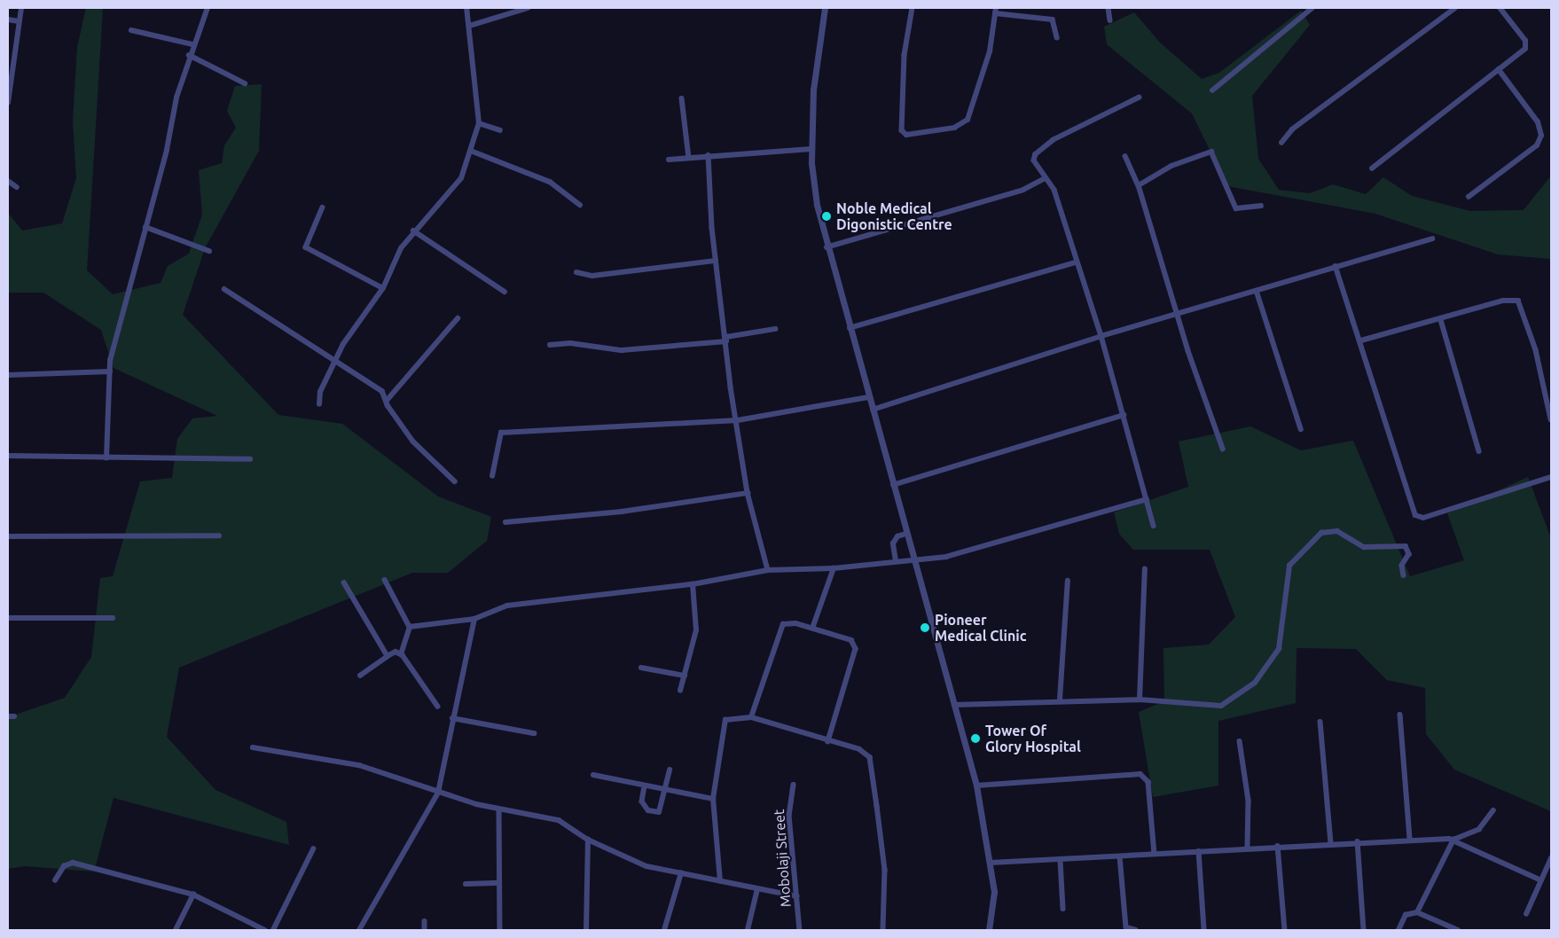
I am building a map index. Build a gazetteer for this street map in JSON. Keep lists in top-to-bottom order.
{
  "streets": {
    "street": ["Mobolaji Street"]
  },
  "places": ["Noble Medical Digonistic Centre", "Pioneer Medical Clinic", "Tower Of Glory Hospital"]
}
